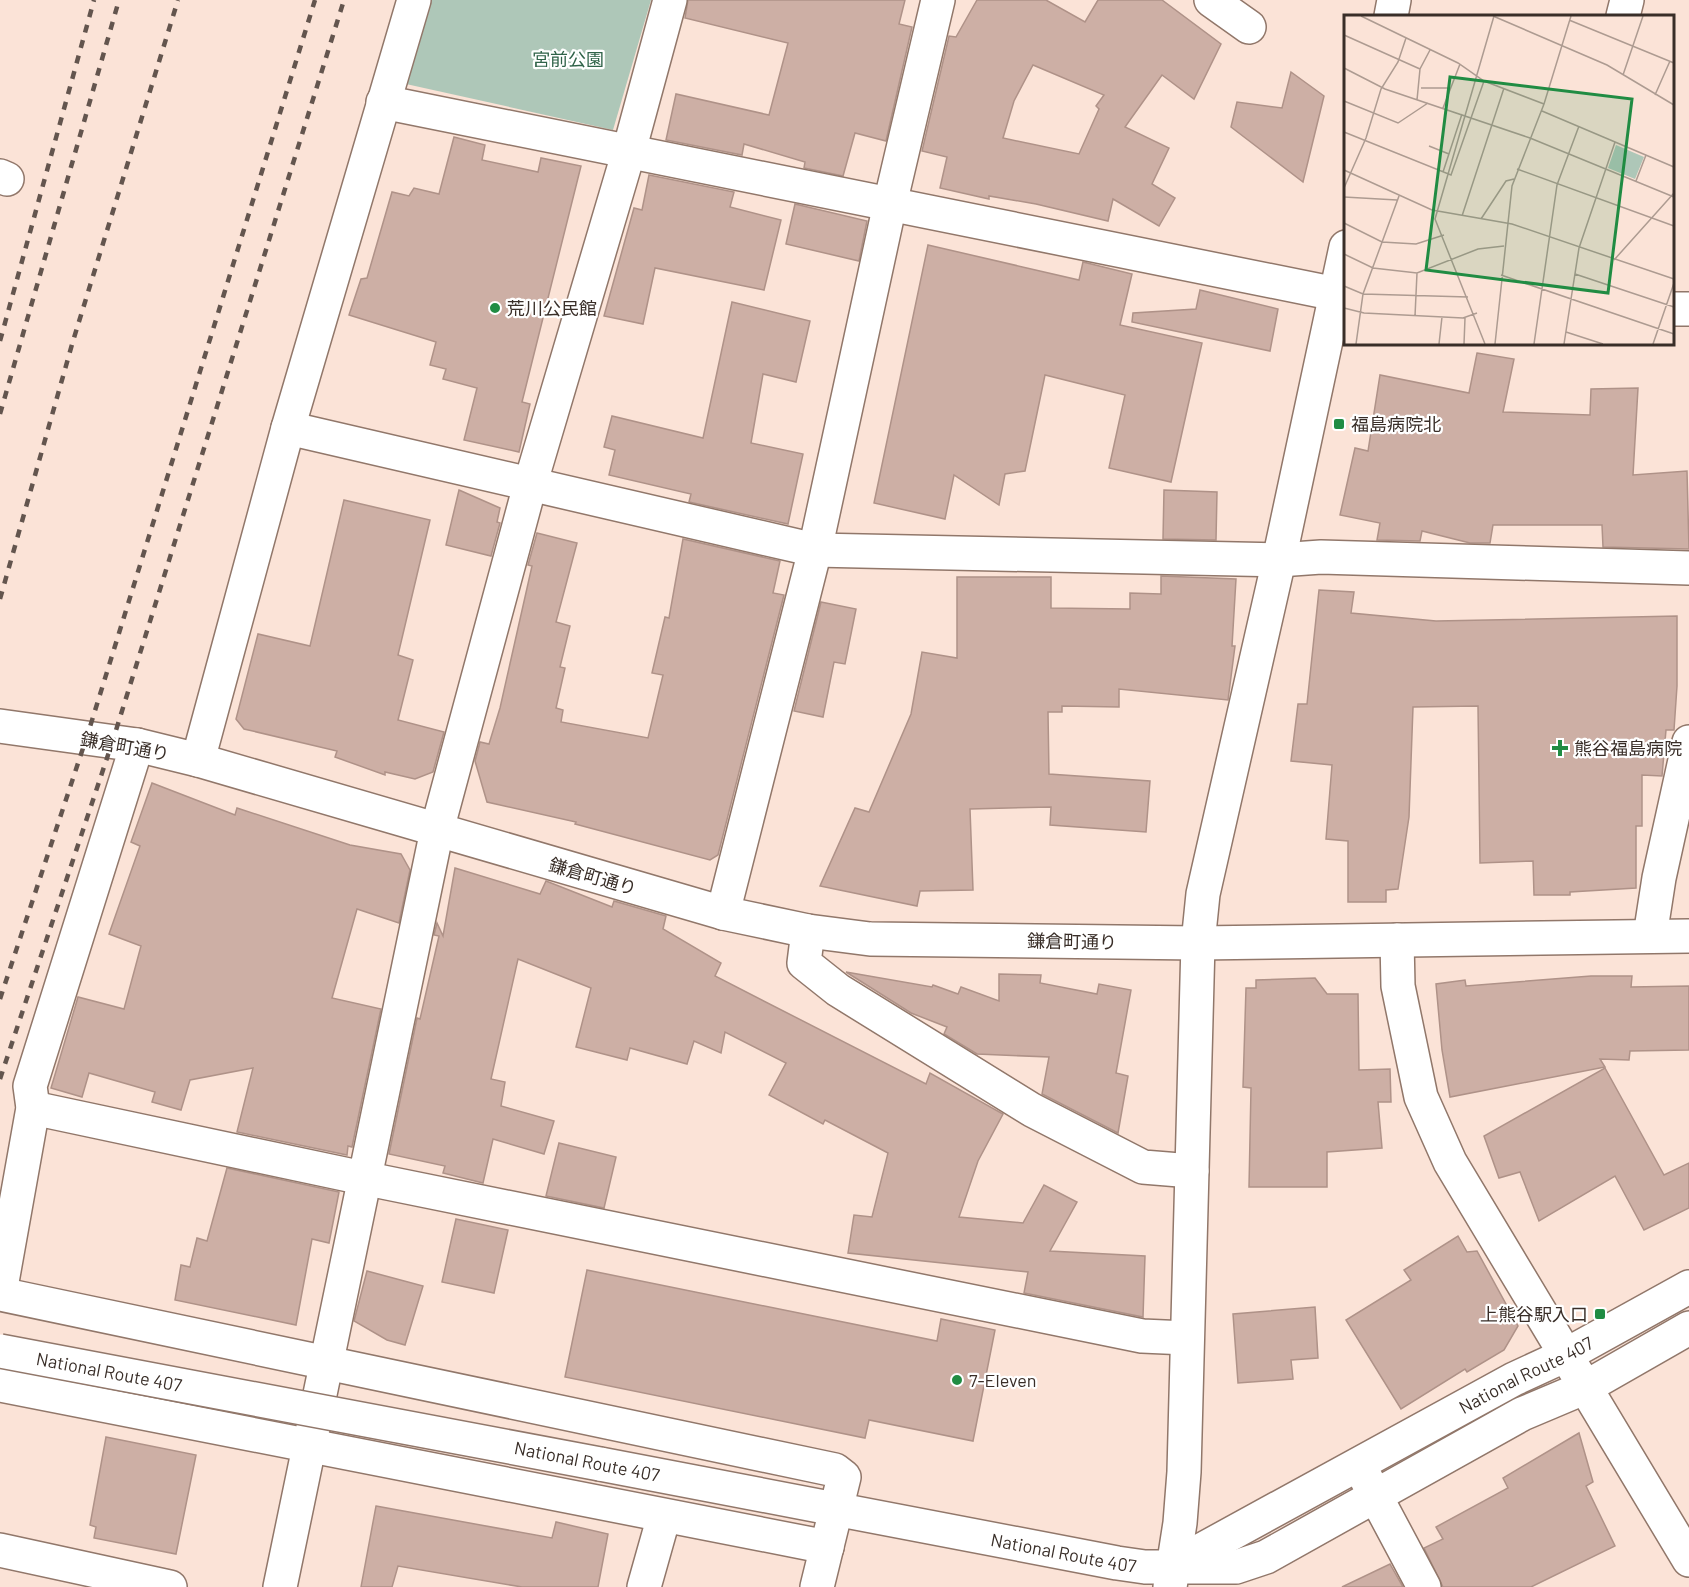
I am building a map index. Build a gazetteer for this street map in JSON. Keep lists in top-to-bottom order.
{
  "streets": {
    "main road": ["鎌倉町通り", "National Route 407"]
  },
  "parks": ["宮前公園"],
  "places": {
    "other": ["荒川公民館", "7-Eleven"],
    "transit": ["福島病院北", "上熊谷駅入口"],
    "health": ["熊谷福島病院"]
  }
}
